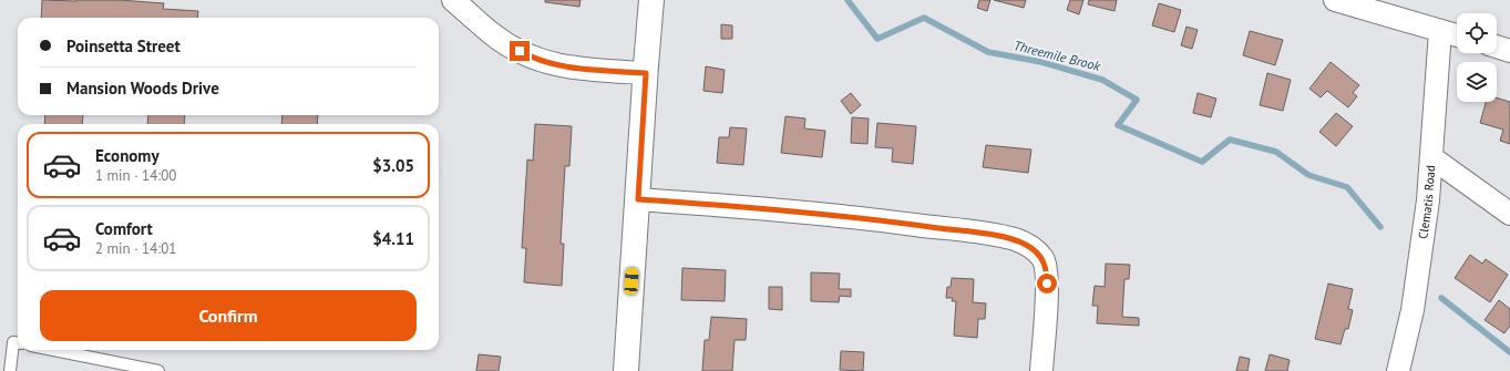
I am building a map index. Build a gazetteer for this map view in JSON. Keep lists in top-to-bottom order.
{
  "streets": {
    "street": ["Clematis Road"]
  },
  "water": ["Threemile Brook"],
  "page": {
    "banner": ["Poinsetta Street", "Mansion Woods Drive"],
    "list": [
      {
        "name": "Economy",
        "note": "1 min · 14:00",
        "value": "$3.05"
      },
      {
        "name": "Comfort",
        "note": "2 min · 14:01",
        "value": "$4.11"
      }
    ],
    "buttons": "Confirm"
  }
}
